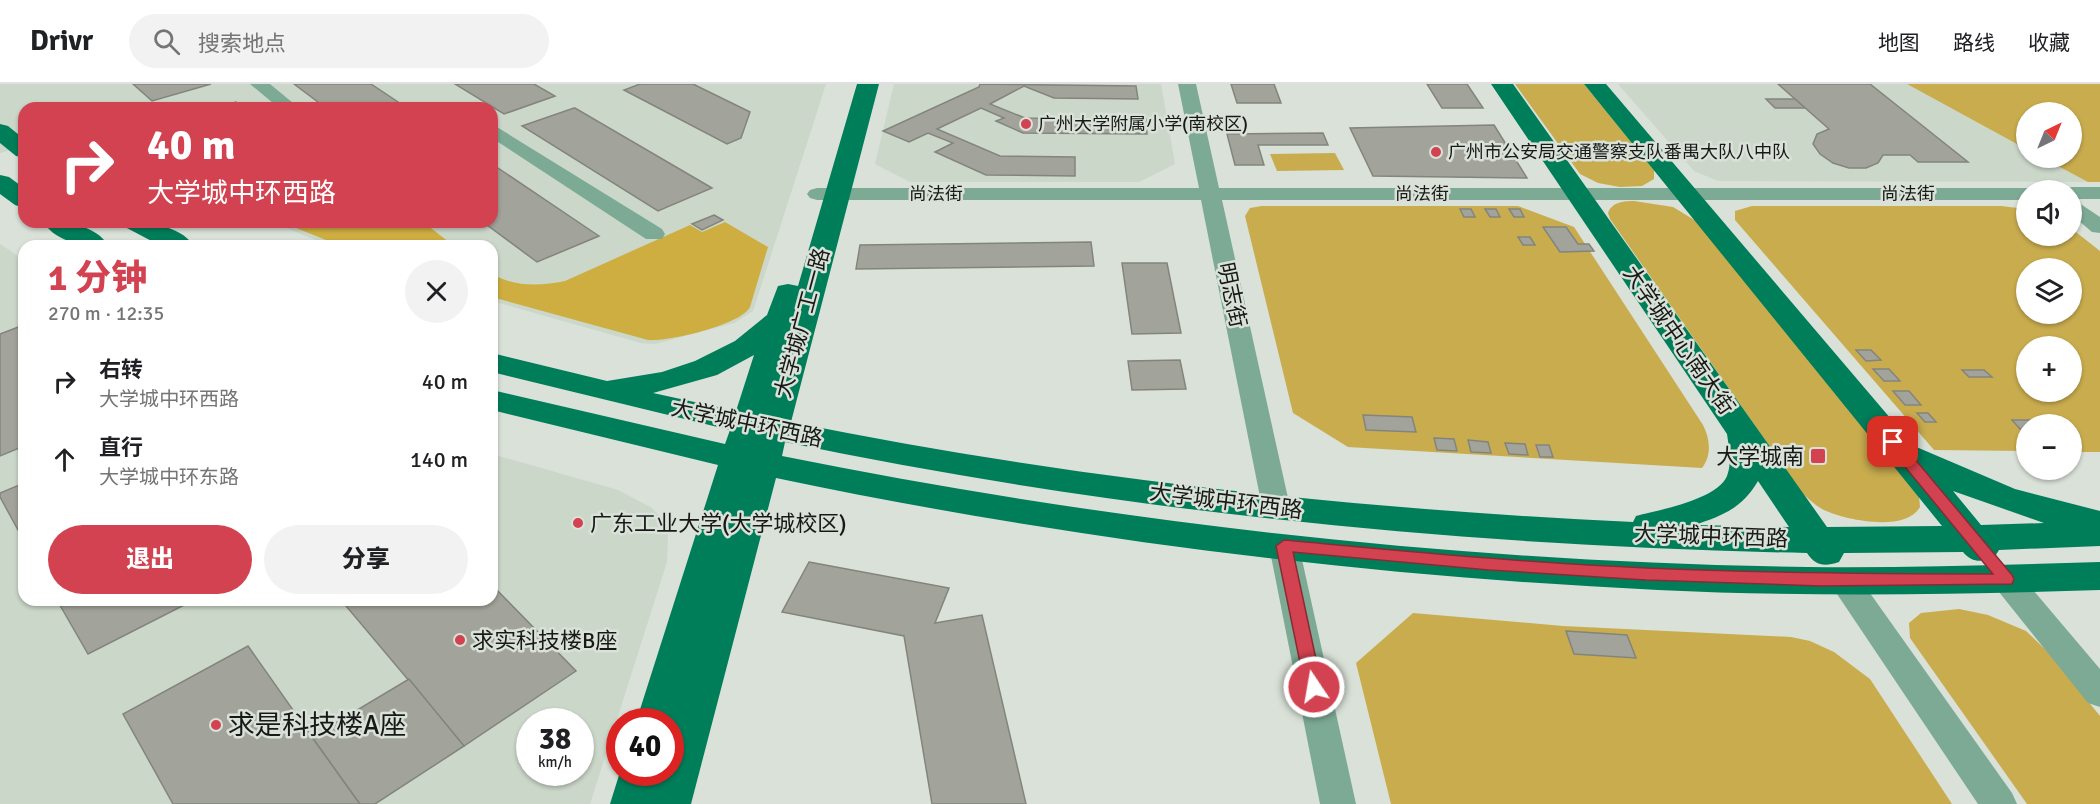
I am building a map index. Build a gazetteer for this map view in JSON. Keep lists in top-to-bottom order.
{
  "streets": {
    "main road": ["大学城广工一路", "大学城中心南大街", "大学城中环西路"],
    "street": ["尚法街", "明志街"]
  },
  "crossings": [
    ["尚法街", "明志街"],
    ["尚法街", "大学城广工一路"],
    ["尚法街", "大学城中心南大街"],
    ["明志街", "大学城中环西路"],
    ["大学城广工一路", "大学城中环西路"],
    ["大学城中心南大街", "大学城中环西路"]
  ],
  "places": {
    "other": [
      "广州大学附属小学(南校区)",
      "广州市公安局交通警察支队番禺大队八中队",
      "广东工业大学(大学城校区)",
      "求实科技楼B座",
      "求是科技楼A座"
    ],
    "transit": ["大学城南"]
  },
  "north": "top right",
  "page": {
    "header": "Drivr",
    "search": "搜索地点",
    "nav": ["地图", "路线", "收藏"],
    "map_buttons": ["+", "−"],
    "turn": ["40 m", "大学城中环西路"],
    "heading": ["1 分钟", "270 m · 12:35"],
    "list": [
      {
        "name": "右转",
        "note": "大学城中环西路",
        "value": "40 m"
      },
      {
        "name": "直行",
        "note": "大学城中环东路",
        "value": "140 m"
      }
    ],
    "buttons": ["退出", "分享"],
    "speed": "38 km/h",
    "limit": "40"
  }
}
